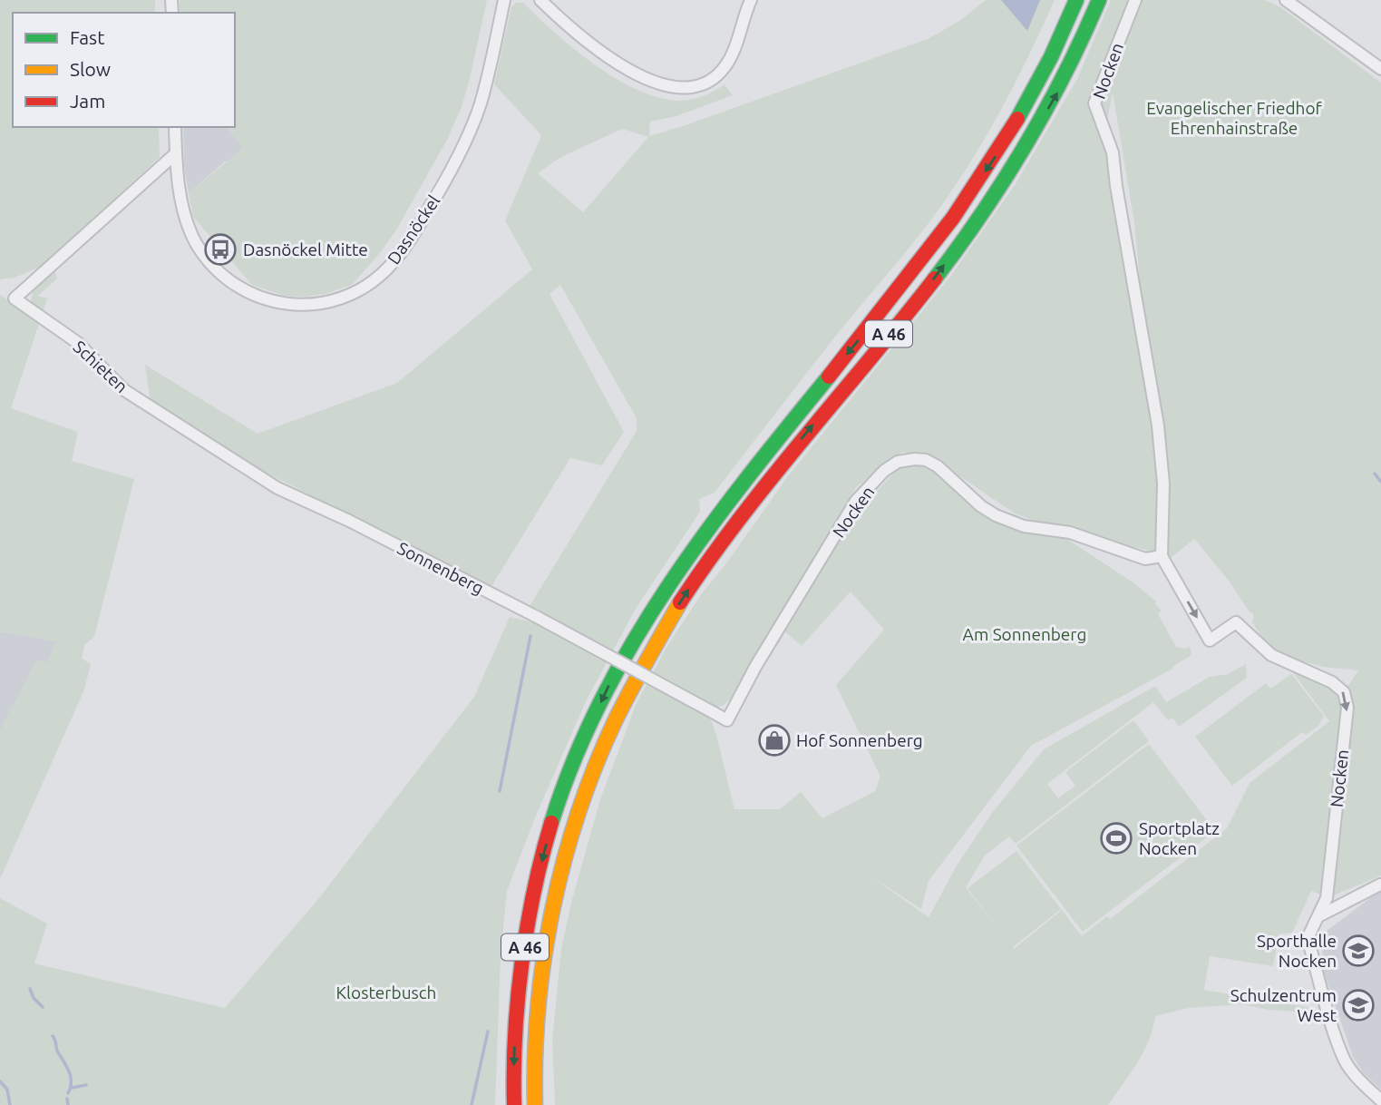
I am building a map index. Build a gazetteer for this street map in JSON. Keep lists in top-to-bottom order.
{
  "streets": {
    "highway": ["A 46"],
    "street": [
      "Nocken",
      "Dasnöckel",
      "Schieten",
      "Sonnenberg"
    ]
  },
  "crossings": [
    ["Nocken", "Sonnenberg"],
    ["Dasnöckel", "Schieten"],
    ["Schieten", "Sonnenberg"]
  ],
  "parks": ["Evangelischer Friedhof Ehrenhainstraße", "Am Sonnenberg", "Klosterbusch"],
  "places": {
    "bus stop": ["Dasnöckel Mitte"],
    "shop": ["Hof Sonnenberg"],
    "sports": ["Sportplatz Nocken"],
    "school or university": ["Sporthalle Nocken", "Schulzentrum West"]
  },
  "legend": ["Fast", "Slow", "Jam"]
}
